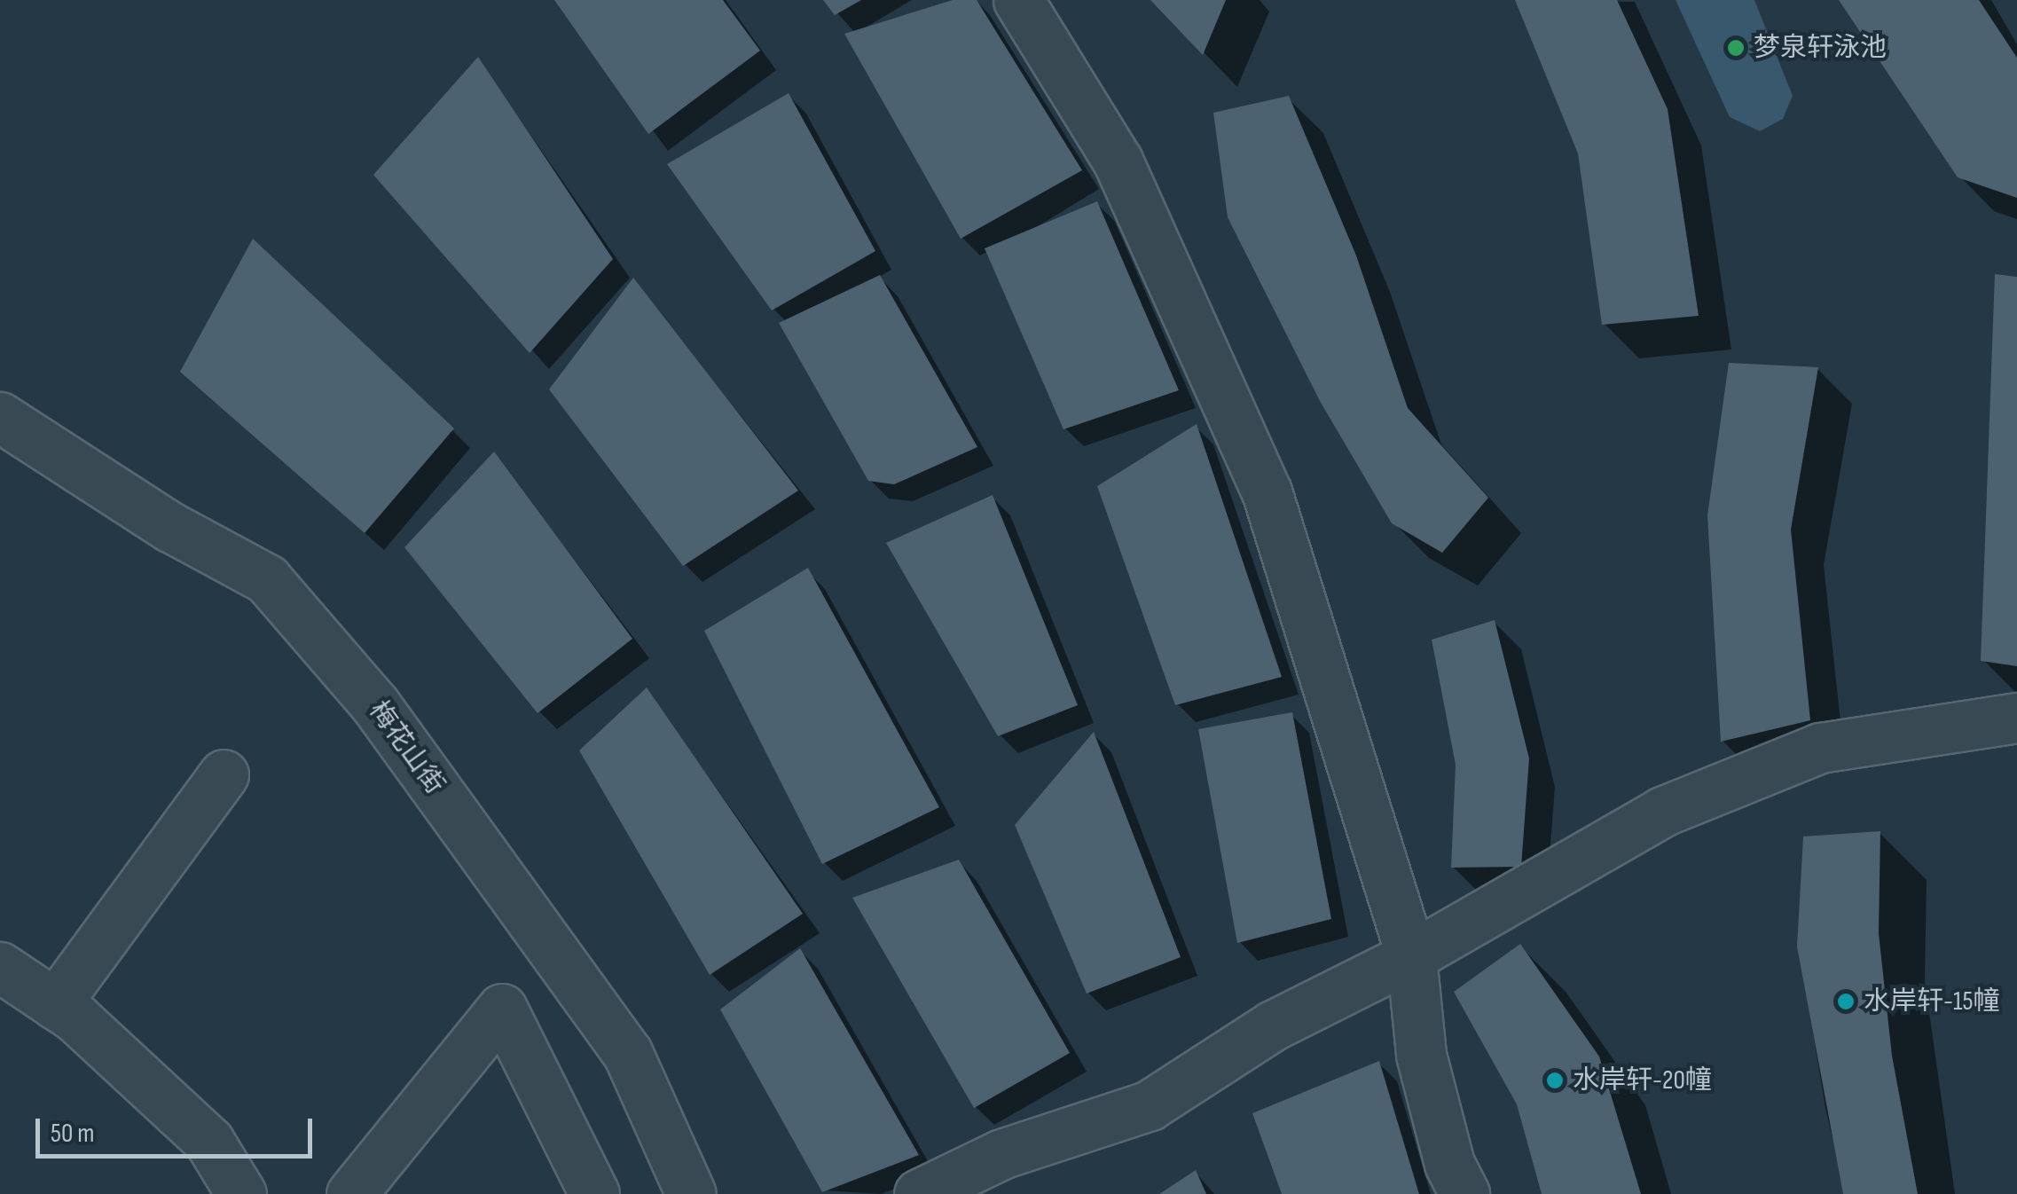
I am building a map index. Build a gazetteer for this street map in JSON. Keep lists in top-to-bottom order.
{
  "streets": {
    "street": ["梅花山街"]
  },
  "places": ["梦泉轩泳池", "水岸轩-15幢", "水岸轩-20幢"],
  "scale_bar": "50 m"
}
